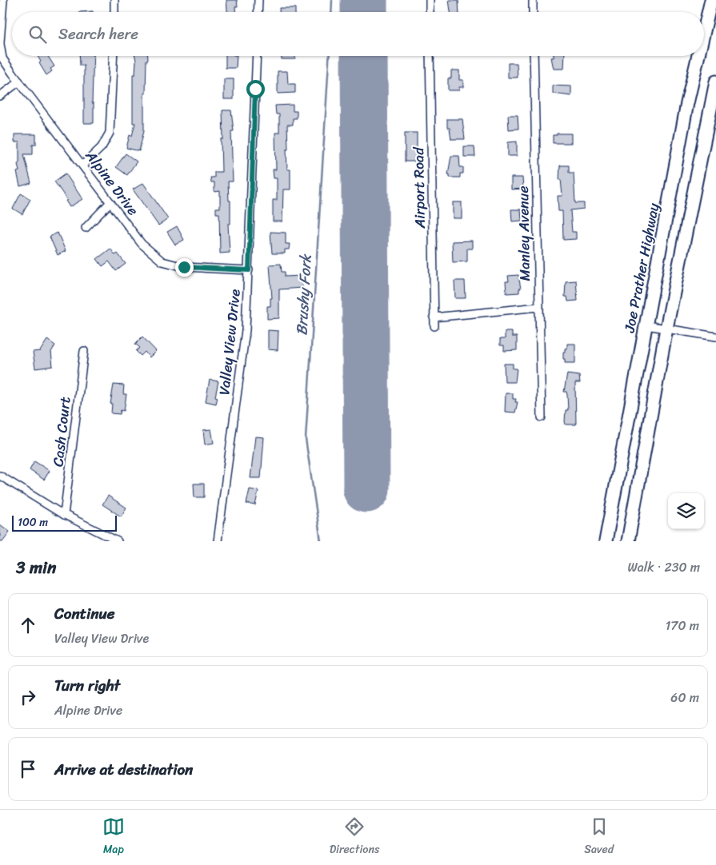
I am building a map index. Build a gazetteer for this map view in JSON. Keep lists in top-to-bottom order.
{
  "streets": {
    "highway": ["Joe Prather Highway"],
    "street": [
      "Alpine Drive",
      "Airport Road",
      "Manley Avenue",
      "Valley View Drive",
      "Cash Court"
    ]
  },
  "crossings": [
    ["Alpine Drive", "Valley View Drive"]
  ],
  "water": ["Brushy Fork"],
  "scale_bar": "100 m",
  "page": {
    "search": "Search here",
    "scale": "100 m",
    "heading": ["3 min", "Walk · 230 m"],
    "list": [
      ["Continue", "Valley View Drive", "170 m"],
      ["Turn right", "Alpine Drive", "60 m"],
      "Arrive at destination"
    ],
    "nav": ["Map", "Directions", "Saved"]
  }
}
